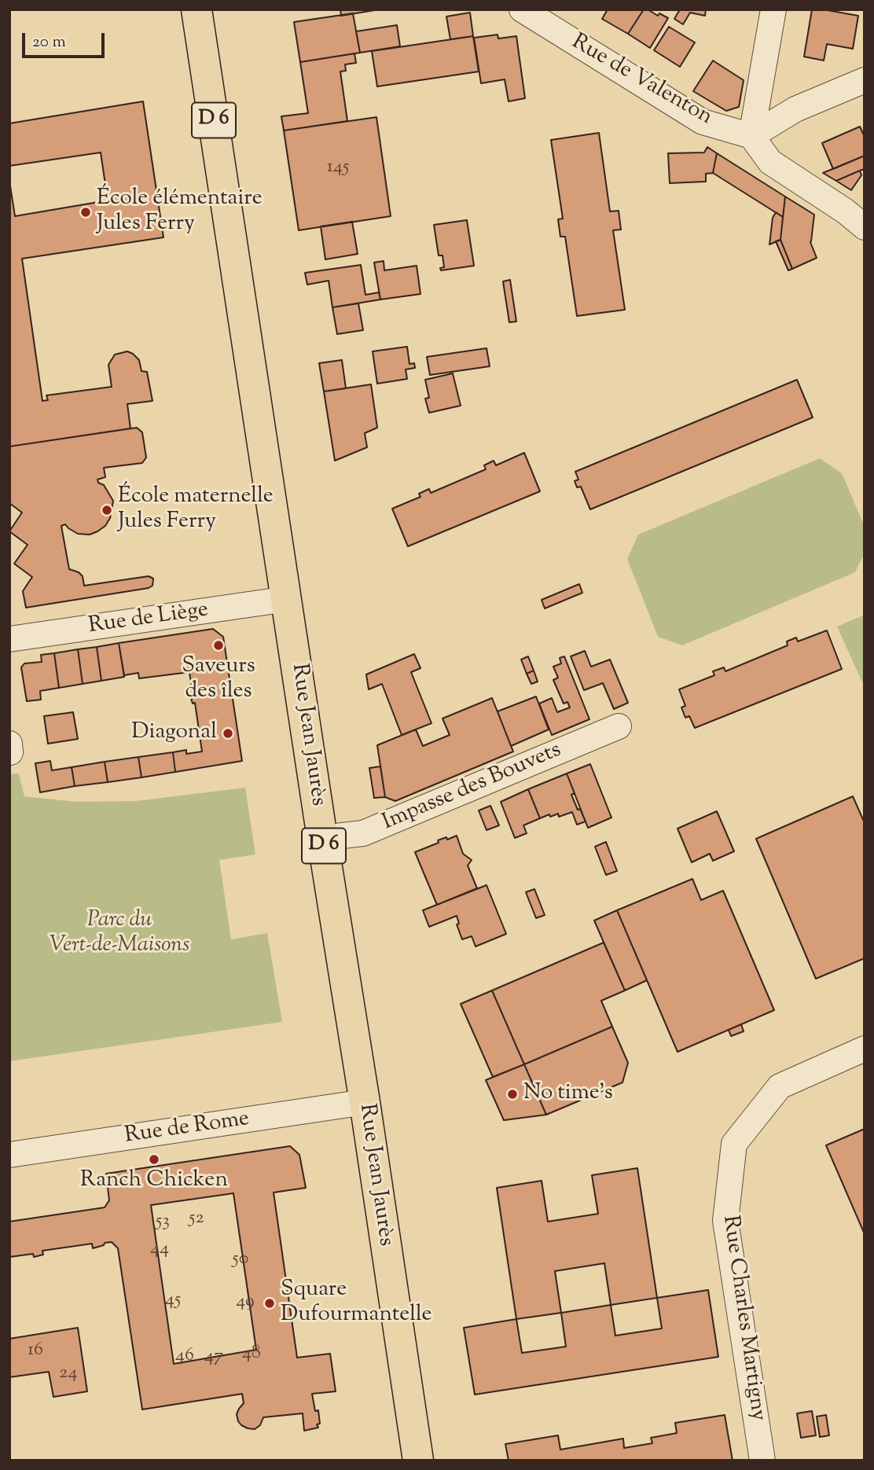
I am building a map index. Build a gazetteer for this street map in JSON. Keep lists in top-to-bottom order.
{
  "streets": {
    "main road": ["D 6", "Rue Jean Jaurès"],
    "street": [
      "Rue de Valenton",
      "Rue de Liège",
      "Impasse des Bouvets",
      "Rue de Rome",
      "Rue Charles Martigny"
    ]
  },
  "crossings": [
    ["Rue de Liège", "Rue Jean Jaurès"],
    ["Rue Jean Jaurès", "Impasse des Bouvets"],
    ["Rue Jean Jaurès", "Rue de Rome"]
  ],
  "parks": ["Parc du Vert-de-Maisons"],
  "places": [
    "École élémentaire Jules Ferry",
    "École maternelle Jules Ferry",
    "Saveurs des îles",
    "Diagonal",
    "No time's",
    "Ranch Chicken",
    "Square Dufourmantelle"
  ],
  "house_numbers": [
    "145",
    "52",
    "53",
    "44",
    "50",
    "45",
    "49",
    "16",
    "48",
    "46",
    "47",
    "24"
  ],
  "scale_bar": "20 m"
}
